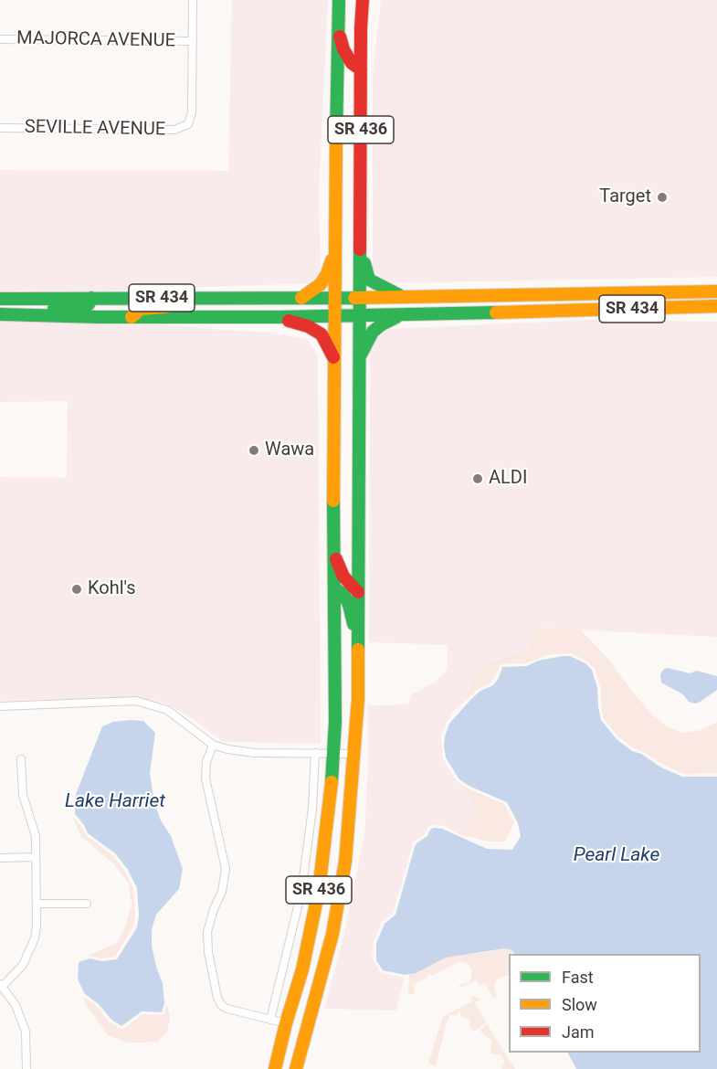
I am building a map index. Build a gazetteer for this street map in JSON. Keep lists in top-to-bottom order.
{
  "streets": {
    "main road": ["SR 436", "SR 434"],
    "street": ["MAJORCA AVENUE", "SEVILLE AVENUE"]
  },
  "crossings": [
    ["MAJORCA AVENUE", "SEVILLE AVENUE"],
    ["SR 436", "SR 434"]
  ],
  "water": ["Lake Harriet", "Pearl Lake"],
  "places": [
    "Target",
    "Wawa",
    "ALDI",
    "Kohl's"
  ],
  "legend": ["Fast", "Slow", "Jam"]
}
